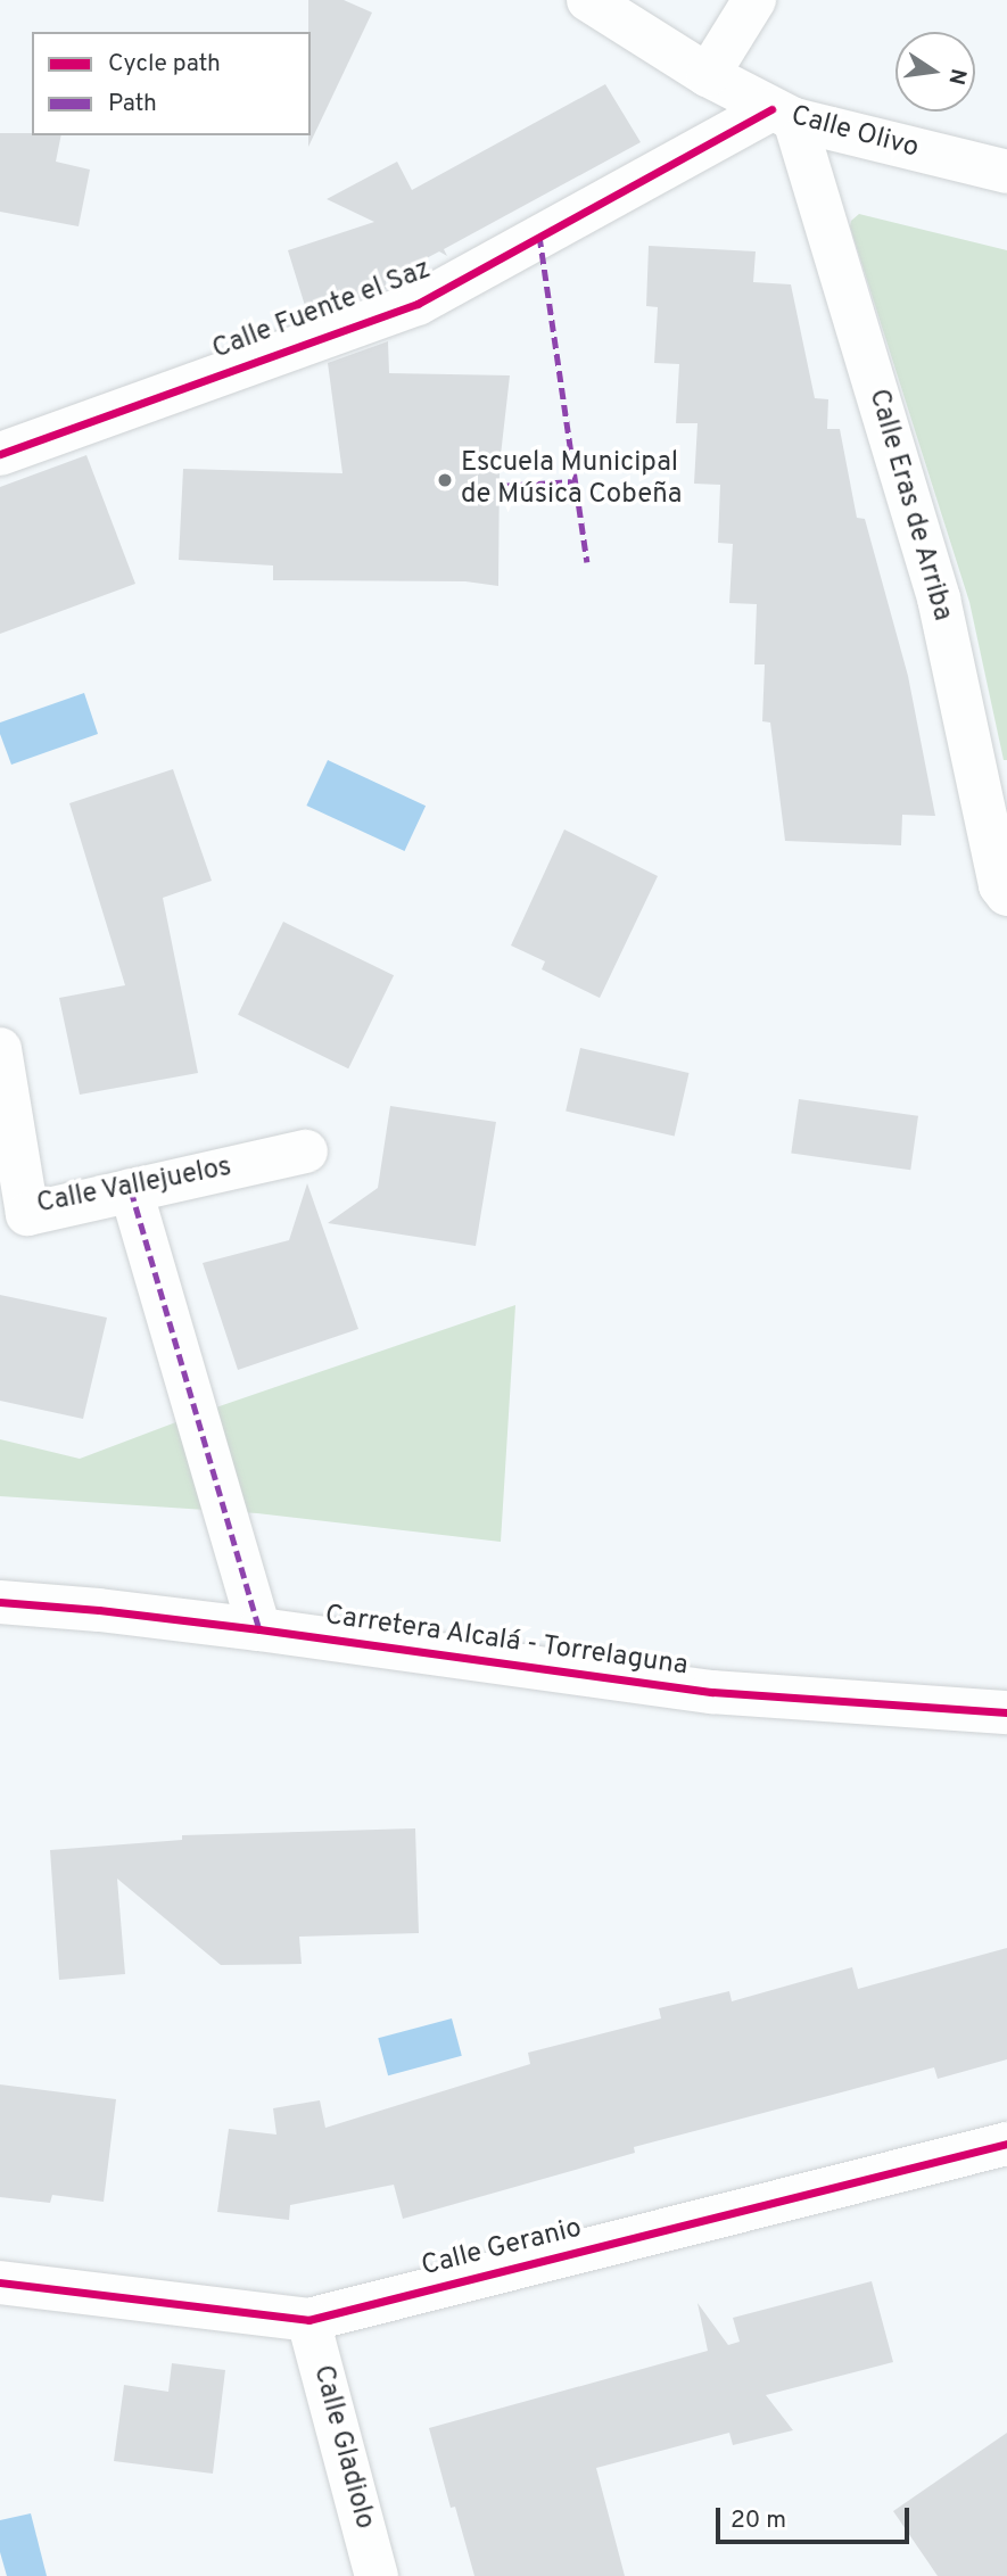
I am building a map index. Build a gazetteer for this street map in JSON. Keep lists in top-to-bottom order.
{
  "streets": {
    "street": [
      "Calle Olivo",
      "Calle Fuente el Saz",
      "Calle Eras de Arriba",
      "Calle Vallejuelos",
      "Carretera Alcalá - Torrelaguna",
      "Calle Geranio",
      "Calle Gladiolo"
    ]
  },
  "crossings": [
    ["Calle Olivo", "Calle Fuente el Saz"],
    ["Calle Olivo", "Calle Eras de Arriba"],
    ["Calle Fuente el Saz", "Calle Eras de Arriba"],
    ["Calle Geranio", "Calle Gladiolo"]
  ],
  "places": ["Escuela Municipal de Música Cobeña"],
  "legend": ["Cycle path", "Path"],
  "scale_bar": "20 m",
  "north": "right"
}
